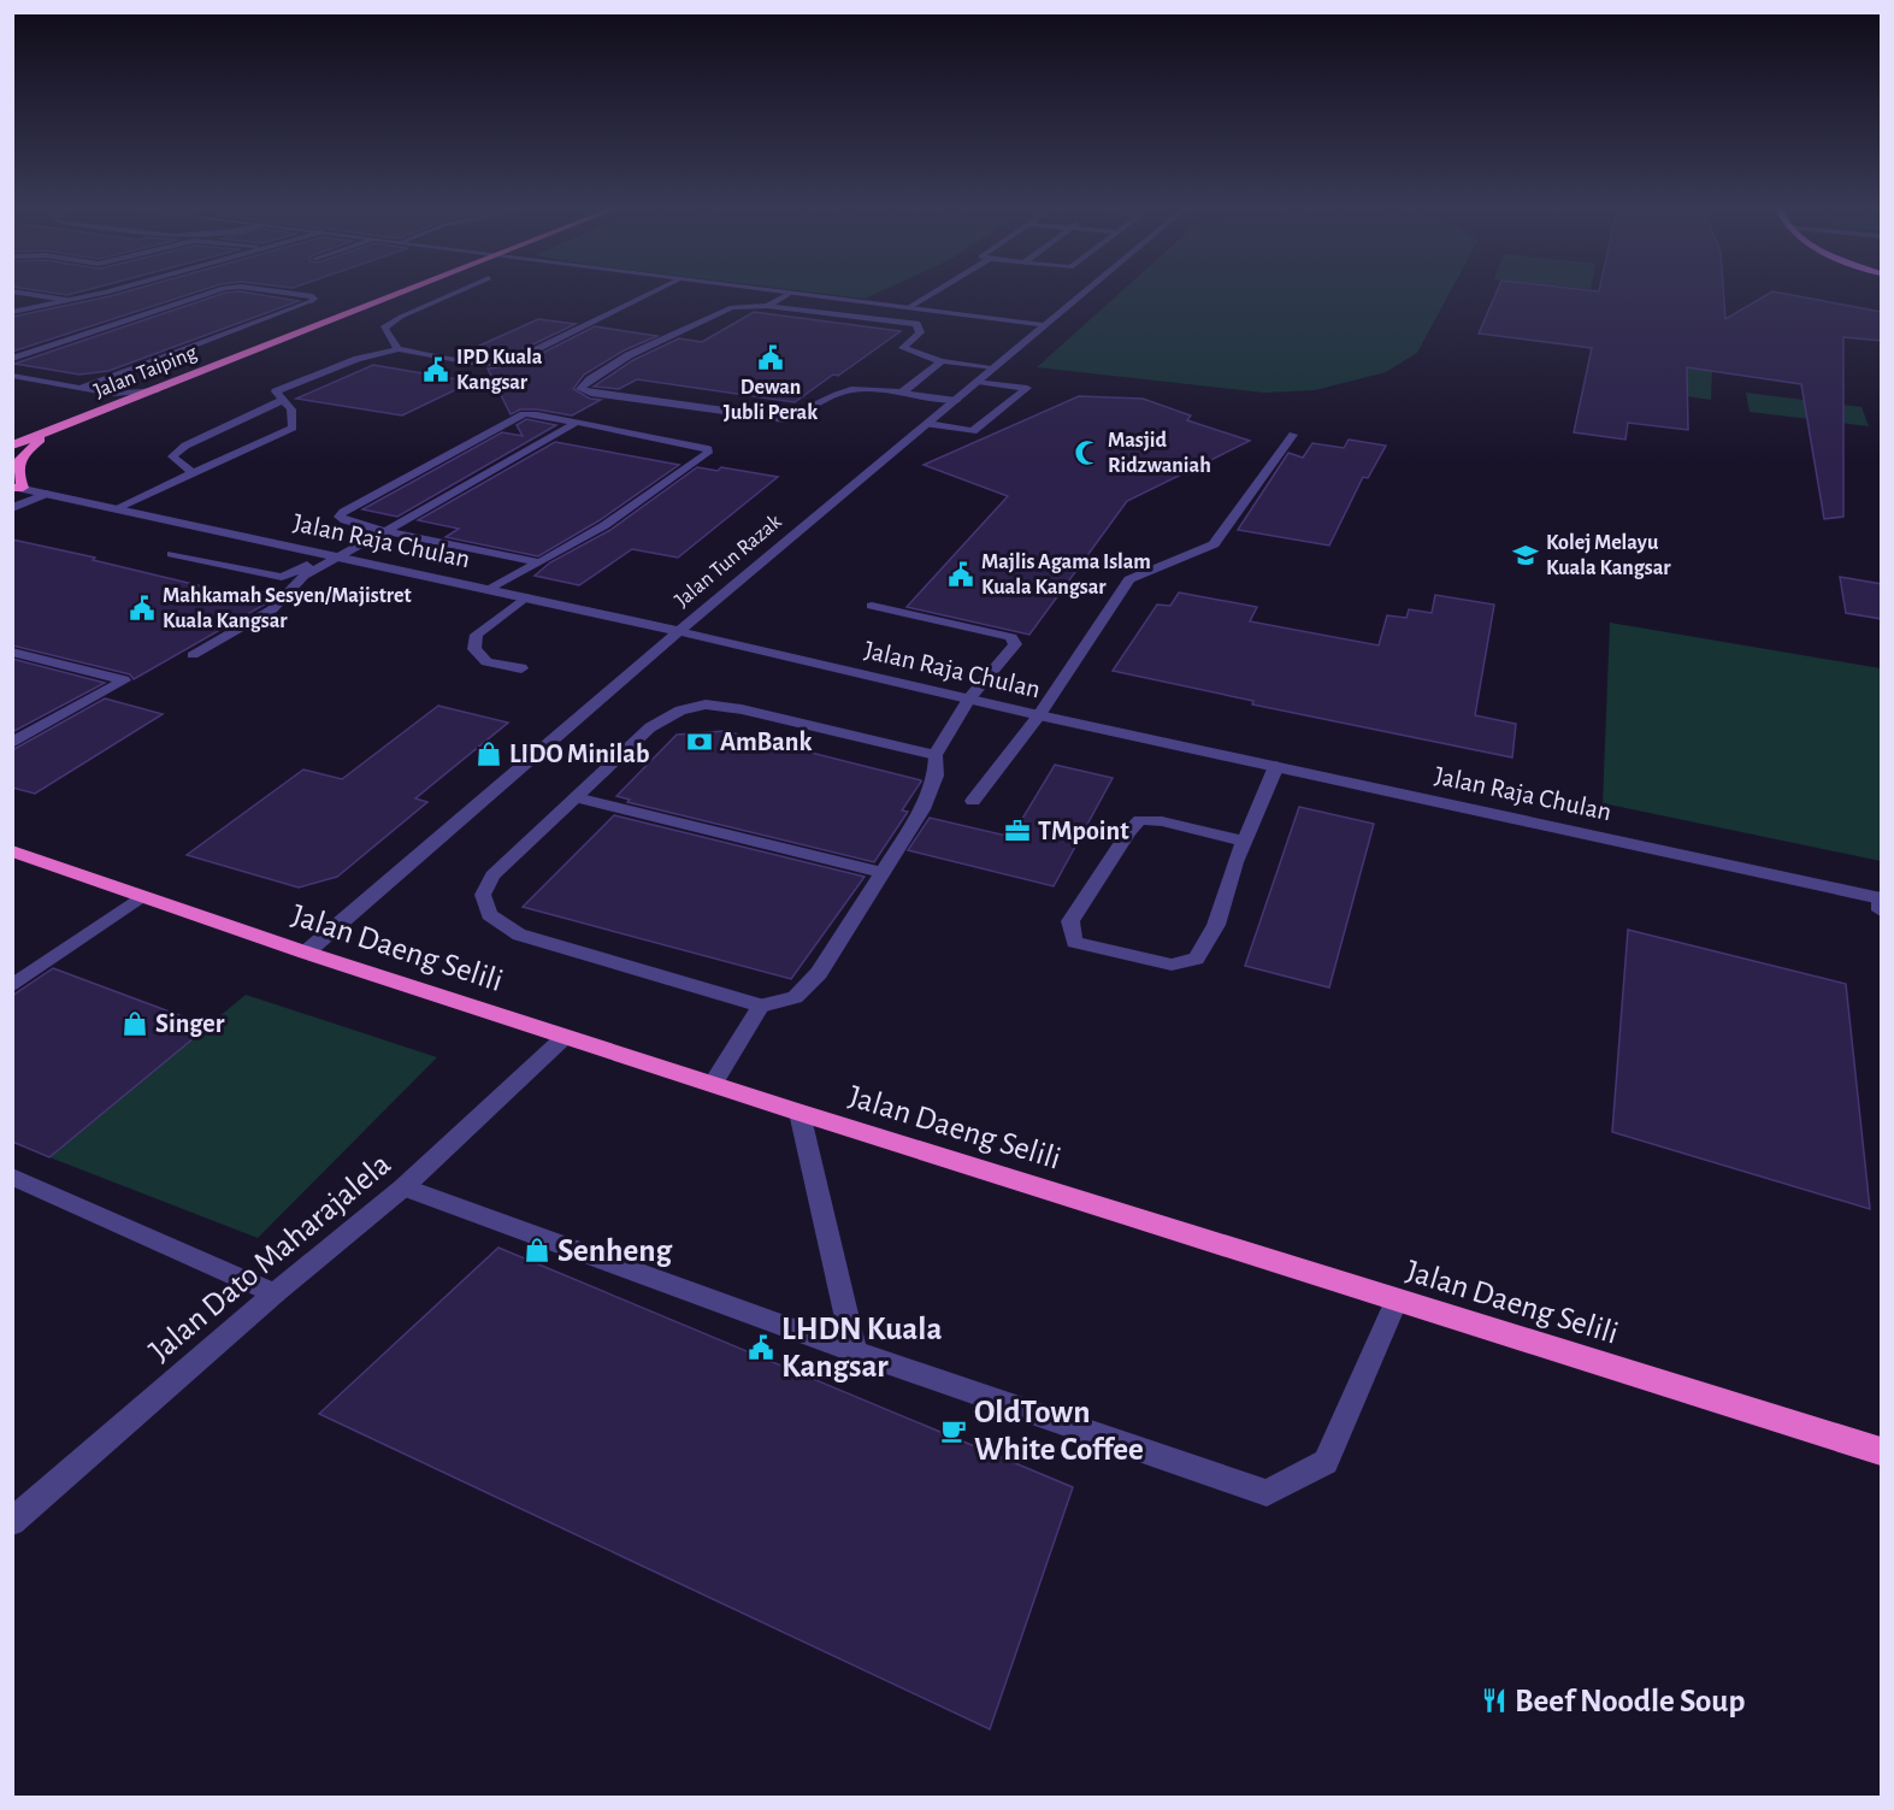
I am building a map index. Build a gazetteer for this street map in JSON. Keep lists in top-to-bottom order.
{
  "streets": {
    "highway": ["Jalan Taiping", "Jalan Daeng Selili"],
    "street": ["Jalan Raja Chulan", "Jalan Tun Razak", "Jalan Dato Maharajalela"]
  },
  "crossings": [
    ["Jalan Raja Chulan", "Jalan Tun Razak"],
    ["Jalan Tun Razak", "Jalan Daeng Selili"],
    ["Jalan Daeng Selili", "Jalan Dato Maharajalela"]
  ],
  "places": {
    "public building": [
      "Dewan Jubli Perak",
      "IPD Kuala Kangsar",
      "Majlis Agama Islam Kuala Kangsar",
      "Mahkamah Sesyen/Majistret Kuala Kangsar",
      "LHDN Kuala Kangsar"
    ],
    "mosque": ["Masjid Ridzwaniah"],
    "school or university": ["Kolej Melayu Kuala Kangsar"],
    "bank": ["AmBank"],
    "shop": ["LIDO Minilab", "Singer", "Senheng"],
    "office": ["TMpoint"],
    "cafe": ["OldTown White Coffee"],
    "restaurant": ["Beef Noodle Soup"]
  }
}
